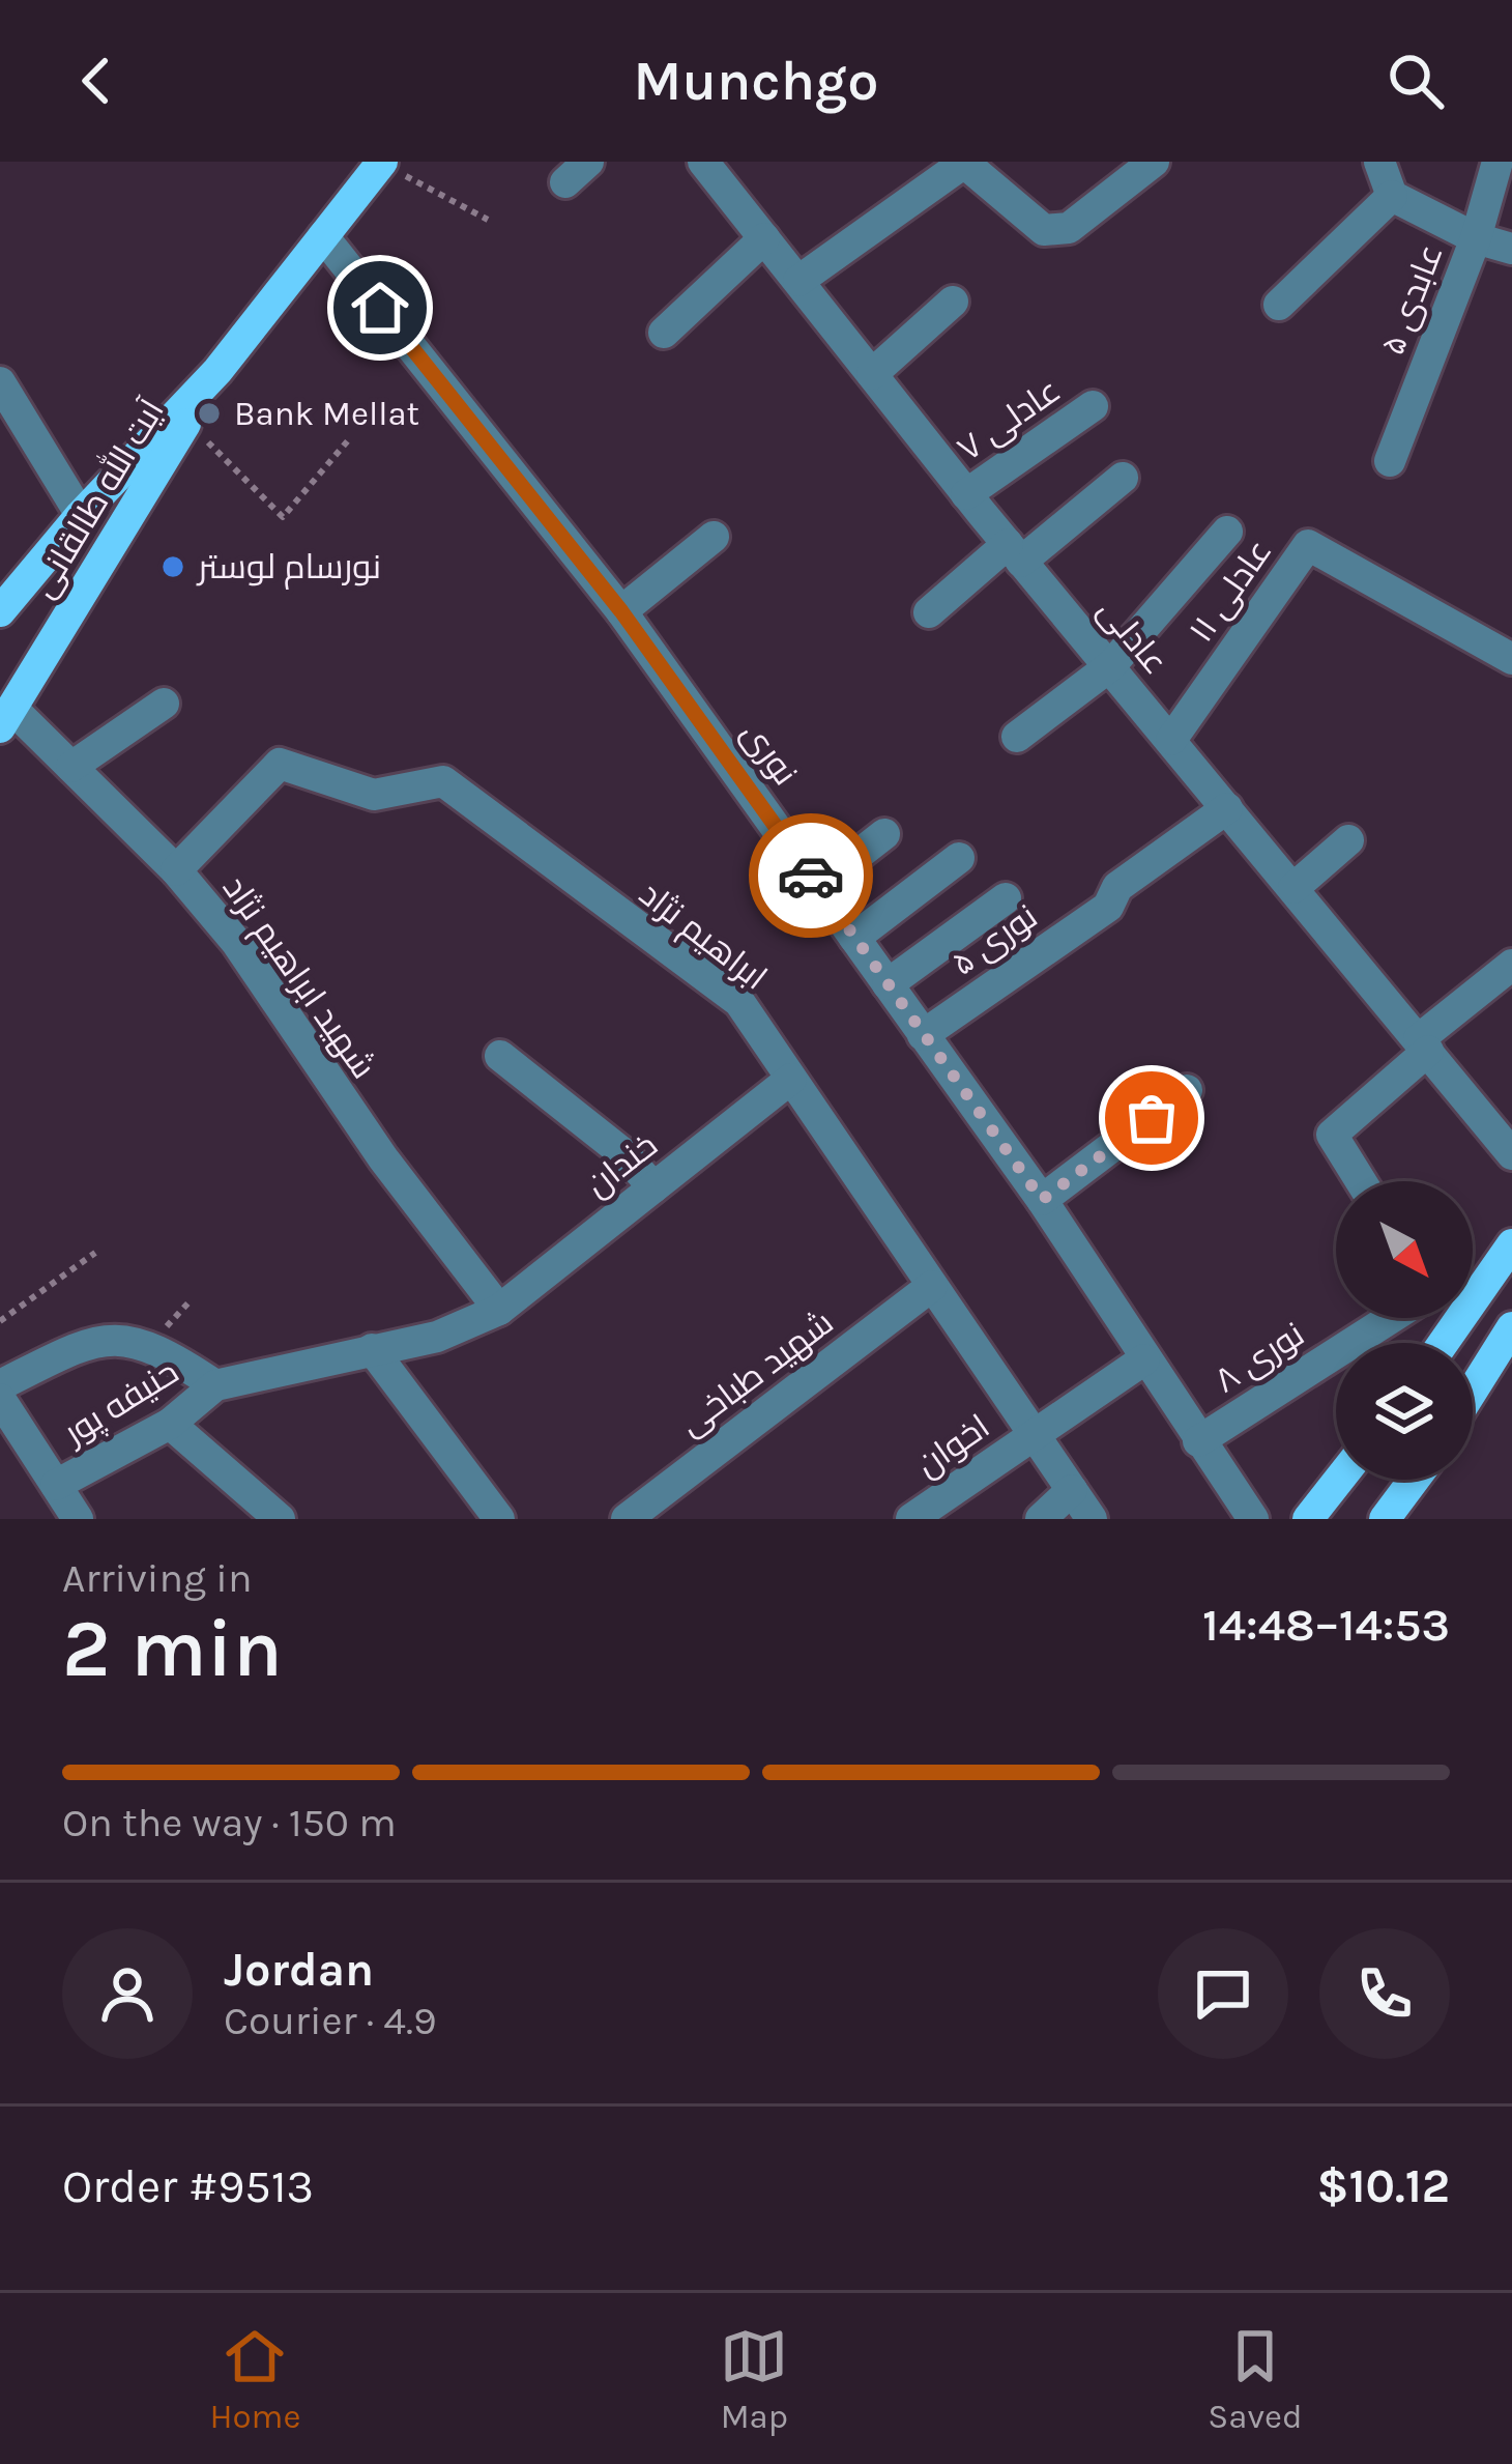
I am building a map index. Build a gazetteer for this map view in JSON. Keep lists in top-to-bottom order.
{
  "streets": {
    "main road": ["آیت الله طالقانی"],
    "street": [
      "عابدی ۵",
      "عادلی ۷",
      "عادلی ۱۱",
      "عادلی",
      "نوری",
      "ابراهیم نژاد",
      "نوری ۵",
      "شهید ابراهیم نژاد",
      "خندان",
      "نوری ۸",
      "شهید طباخی",
      "حنیفه پور",
      "اخوان"
    ]
  },
  "crossings": [
    ["عادلی ۷", "عادلی"],
    ["آیت الله طالقانی", "نوری"],
    ["آیت الله طالقانی", "شهید ابراهیم نژاد"],
    ["عادلی ۱۱", "عادلی"],
    ["عادلی", "نوری ۵"],
    ["نوری", "نوری ۵"],
    ["نوری", "نوری ۸"],
    ["نوری", "اخوان"],
    ["ابراهیم نژاد", "شهید ابراهیم نژاد"],
    ["ابراهیم نژاد", "خندان"],
    ["ابراهیم نژاد", "شهید طباخی"],
    ["ابراهیم نژاد", "اخوان"],
    ["شهید ابراهیم نژاد", "خندان"],
    ["شهید ابراهیم نژاد", "حنیفه پور"],
    ["خندان", "حنیفه پور"]
  ],
  "places": ["Bank Mellat", "نورسام لوستر"],
  "north": "bottom right",
  "page": {
    "header": "Munchgo",
    "heading": ["2 min", "Arriving in", "14:48–14:53"],
    "panel": [
      "Jordan",
      "Courier · 4.9",
      "Order #9513",
      "$10.12"
    ],
    "bar": "On the way · 150 m",
    "tabs": ["Home", "Map", "Saved"]
  }
}
